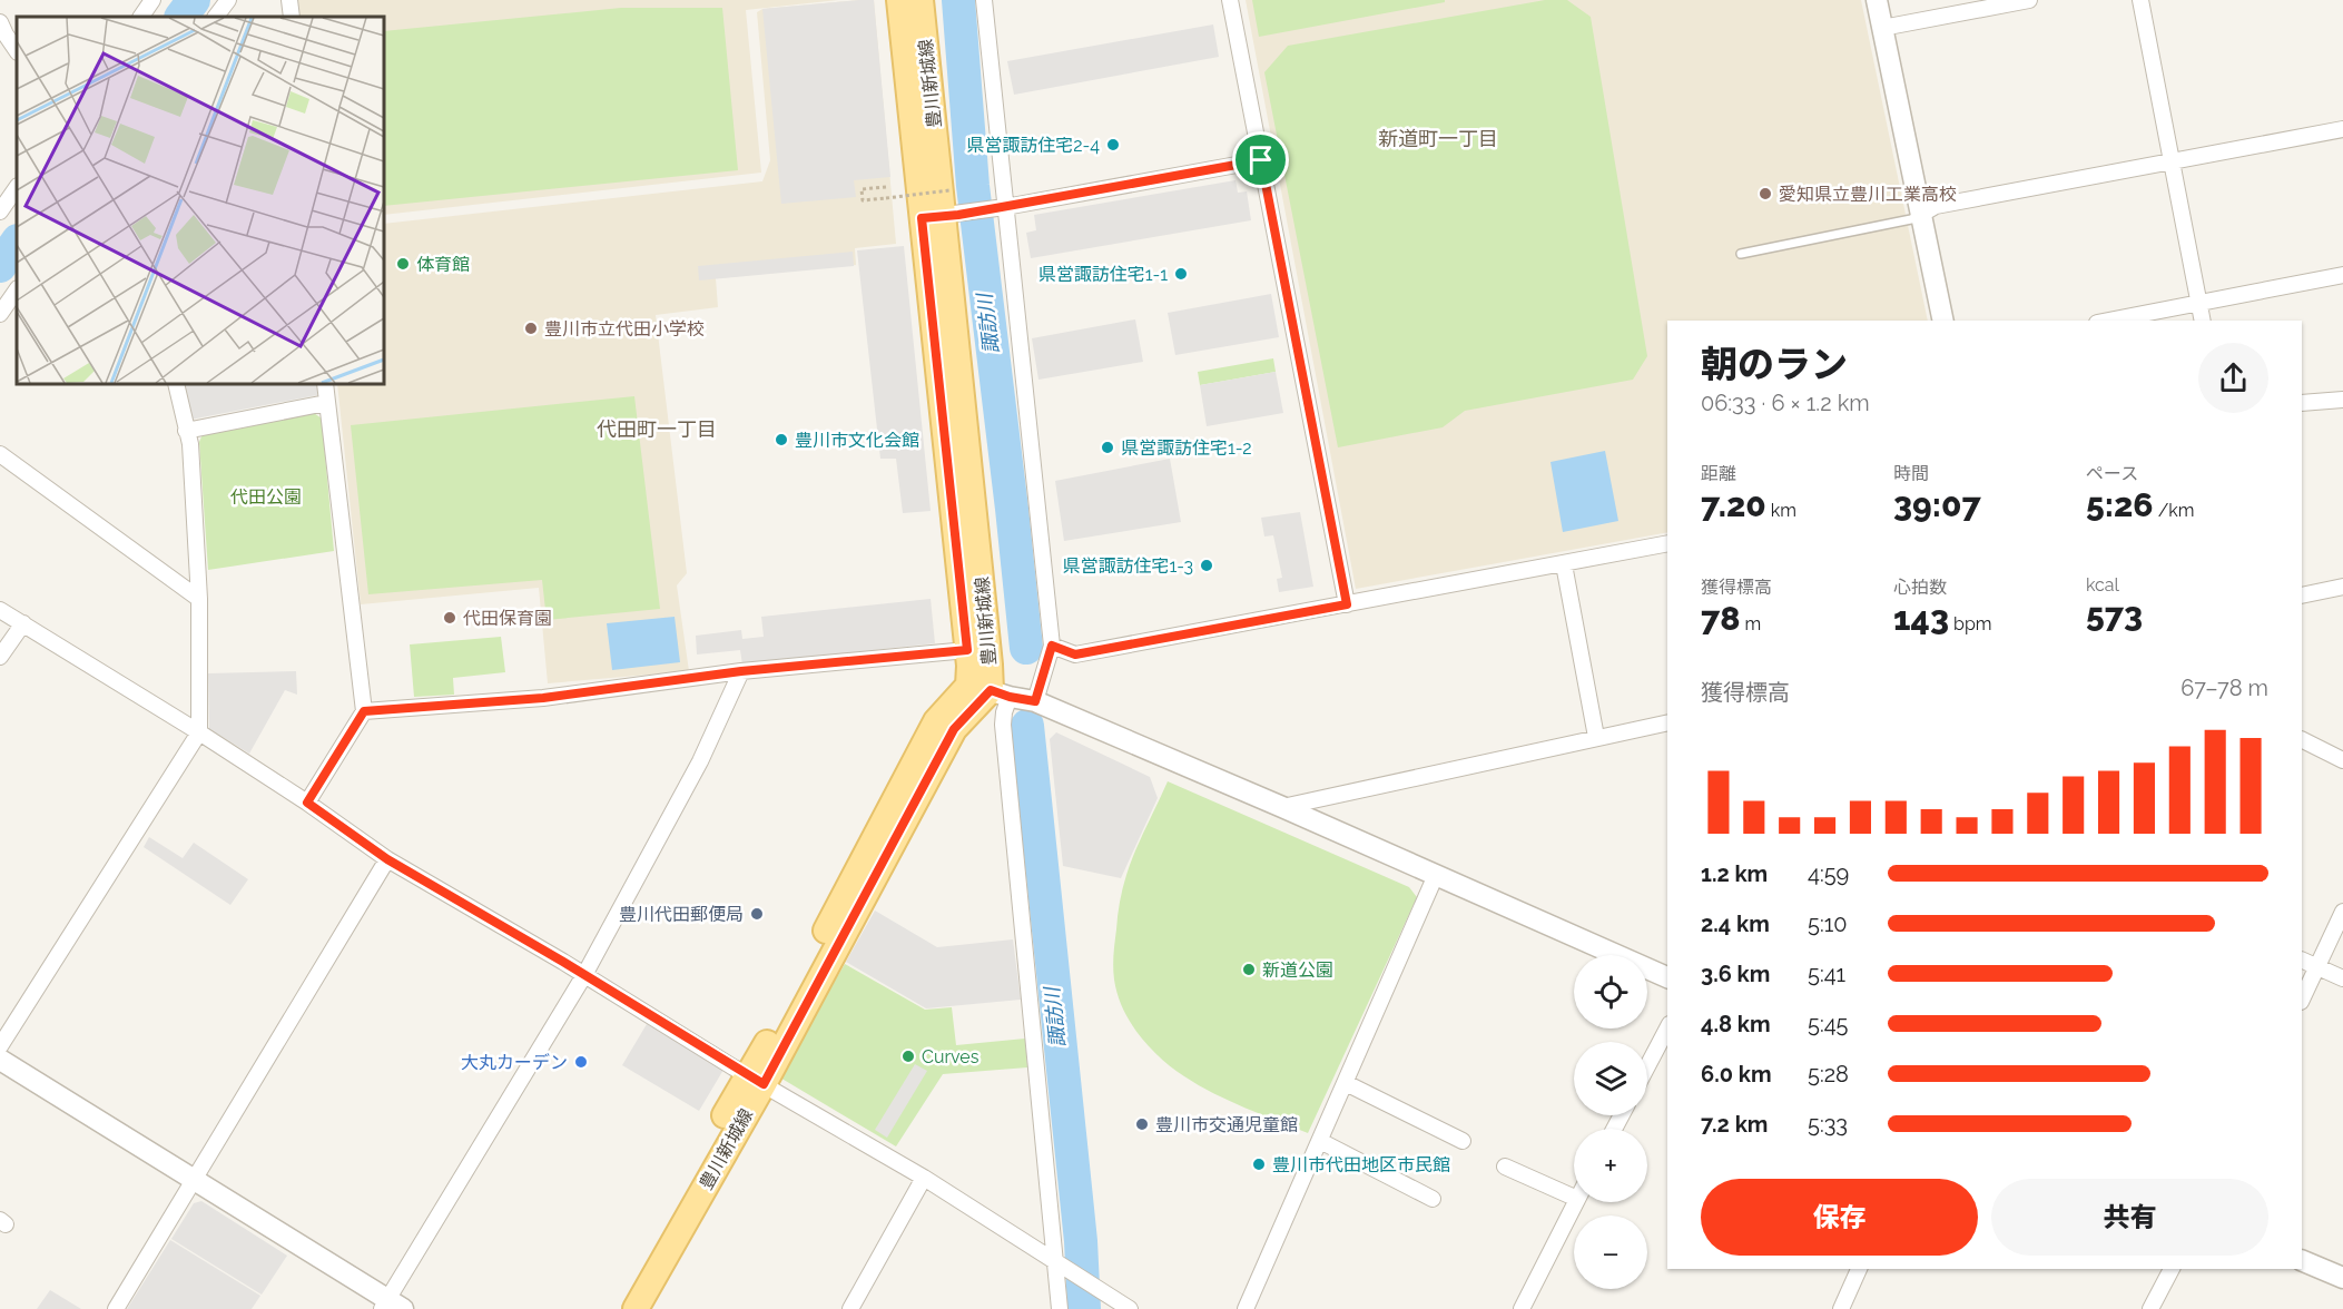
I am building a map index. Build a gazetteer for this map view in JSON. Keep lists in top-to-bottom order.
{
  "streets": {
    "main road": ["豊川新城線"]
  },
  "districts": ["新道町一丁目", "代田町一丁目"],
  "water": ["諏訪川"],
  "parks": ["代田公園"],
  "places": [
    "県営諏訪住宅2-4",
    "愛知県立豊川工業高校",
    "体育館",
    "県営諏訪住宅1-1",
    "豊川市立代田小学校",
    "豊川市文化会館",
    "県営諏訪住宅1-2",
    "県営諏訪住宅1-3",
    "代田保育園",
    "豊川代田郵便局",
    "新道公園",
    "Curves",
    "大丸カーデン",
    "豊川市交通児童館",
    "豊川市代田地区市民館"
  ],
  "page": {
    "heading": ["朝のラン", "06:33 · 6 × 1.2 km"],
    "stats": [
      ["距離", "7.20 km"],
      ["時間", "39:07"],
      ["ペース", "5:26 /km"],
      ["獲得標高", "78 m"],
      ["心拍数", "143 bpm"],
      ["kcal", "573"]
    ],
    "chart": ["獲得標高", "67–78 m"],
    "list": [
      {
        "name": "1.2 km",
        "note": "4:59"
      },
      {
        "name": "2.4 km",
        "note": "5:10"
      },
      {
        "name": "3.6 km",
        "note": "5:41"
      },
      {
        "name": "4.8 km",
        "note": "5:45"
      },
      {
        "name": "6.0 km",
        "note": "5:28"
      },
      {
        "name": "7.2 km",
        "note": "5:33"
      }
    ],
    "map_buttons": ["+", "−"],
    "buttons": ["保存", "共有"]
  }
}
